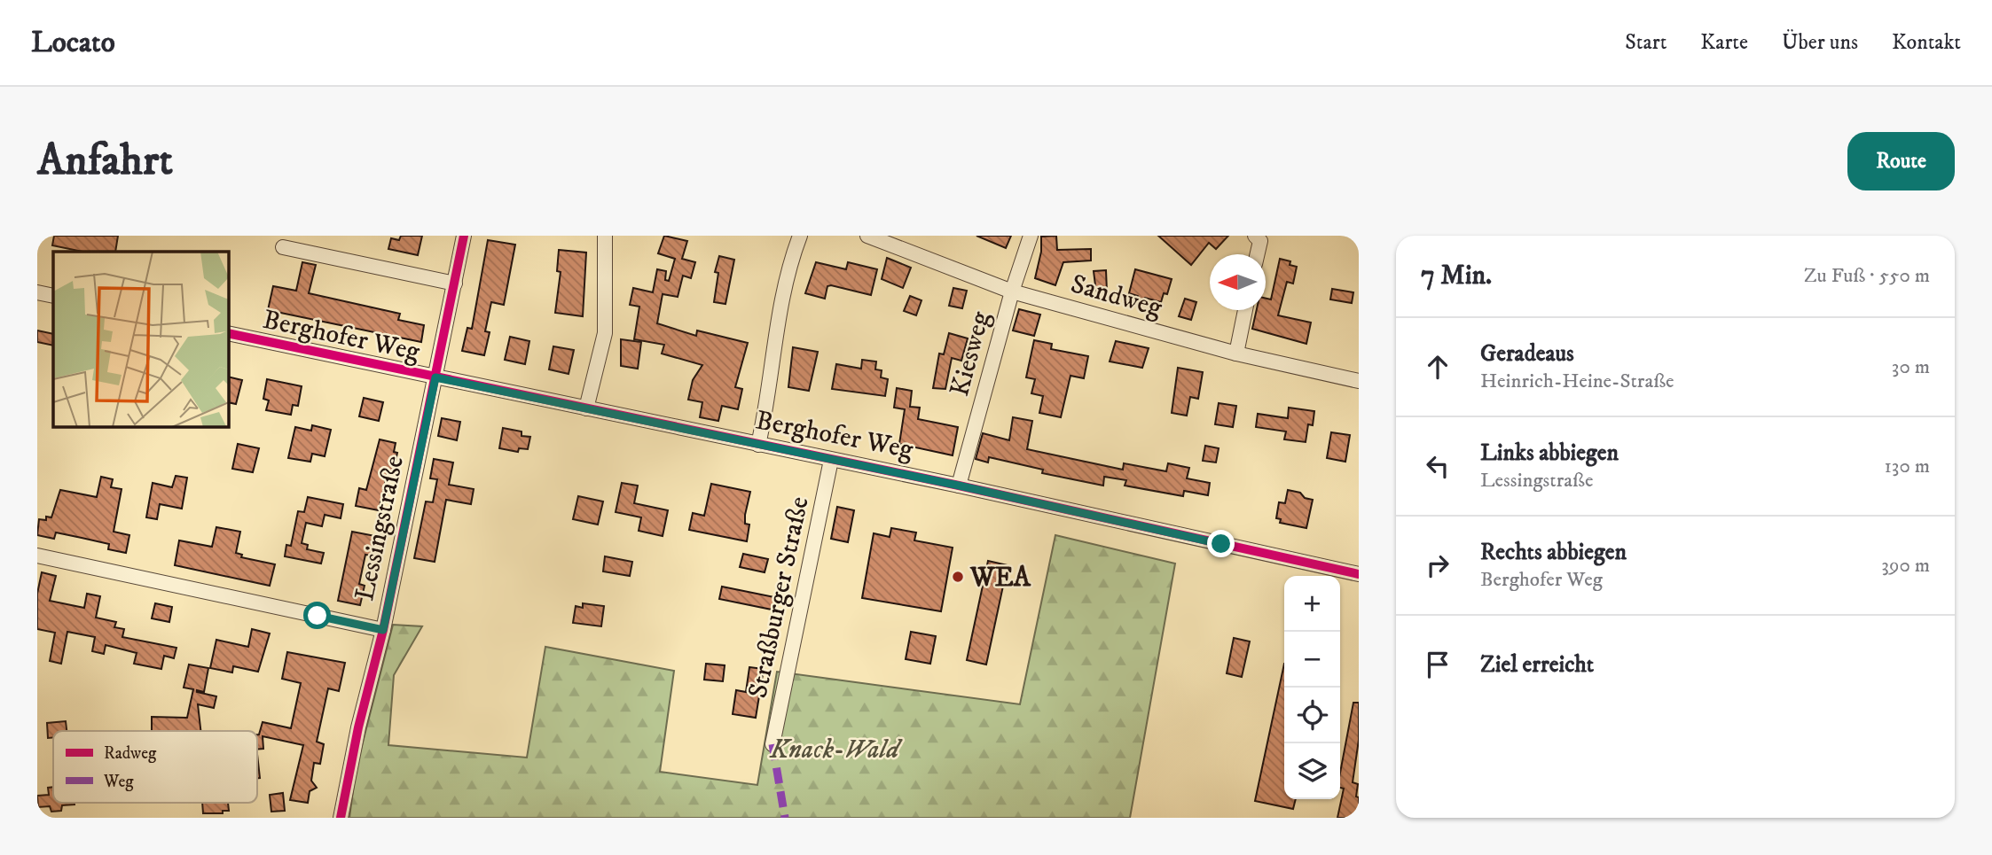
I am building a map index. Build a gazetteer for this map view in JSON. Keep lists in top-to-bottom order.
{
  "streets": {
    "street": [
      "Sandweg",
      "Berghofer Weg",
      "Kiesweg",
      "Lessingstraße",
      "Straßburger Straße"
    ]
  },
  "crossings": [
    ["Sandweg", "Kiesweg"],
    ["Berghofer Weg", "Kiesweg"],
    ["Berghofer Weg", "Lessingstraße"],
    ["Berghofer Weg", "Straßburger Straße"]
  ],
  "parks": ["Knack-Wald"],
  "places": ["WEA"],
  "legend": ["Radweg", "Weg"],
  "north": "left",
  "page": {
    "header": "Locato",
    "nav": [
      "Start",
      "Karte",
      "Über uns",
      "Kontakt"
    ],
    "buttons": "Route",
    "title": "Anfahrt",
    "heading": ["7 Min.", "Zu Fuß · 550 m"],
    "list": [
      ["Geradeaus", "Heinrich-Heine-Straße", "30 m"],
      ["Links abbiegen", "Lessingstraße", "130 m"],
      ["Rechts abbiegen", "Berghofer Weg", "390 m"],
      "Ziel erreicht"
    ],
    "map_buttons": ["+", "−"]
  }
}
